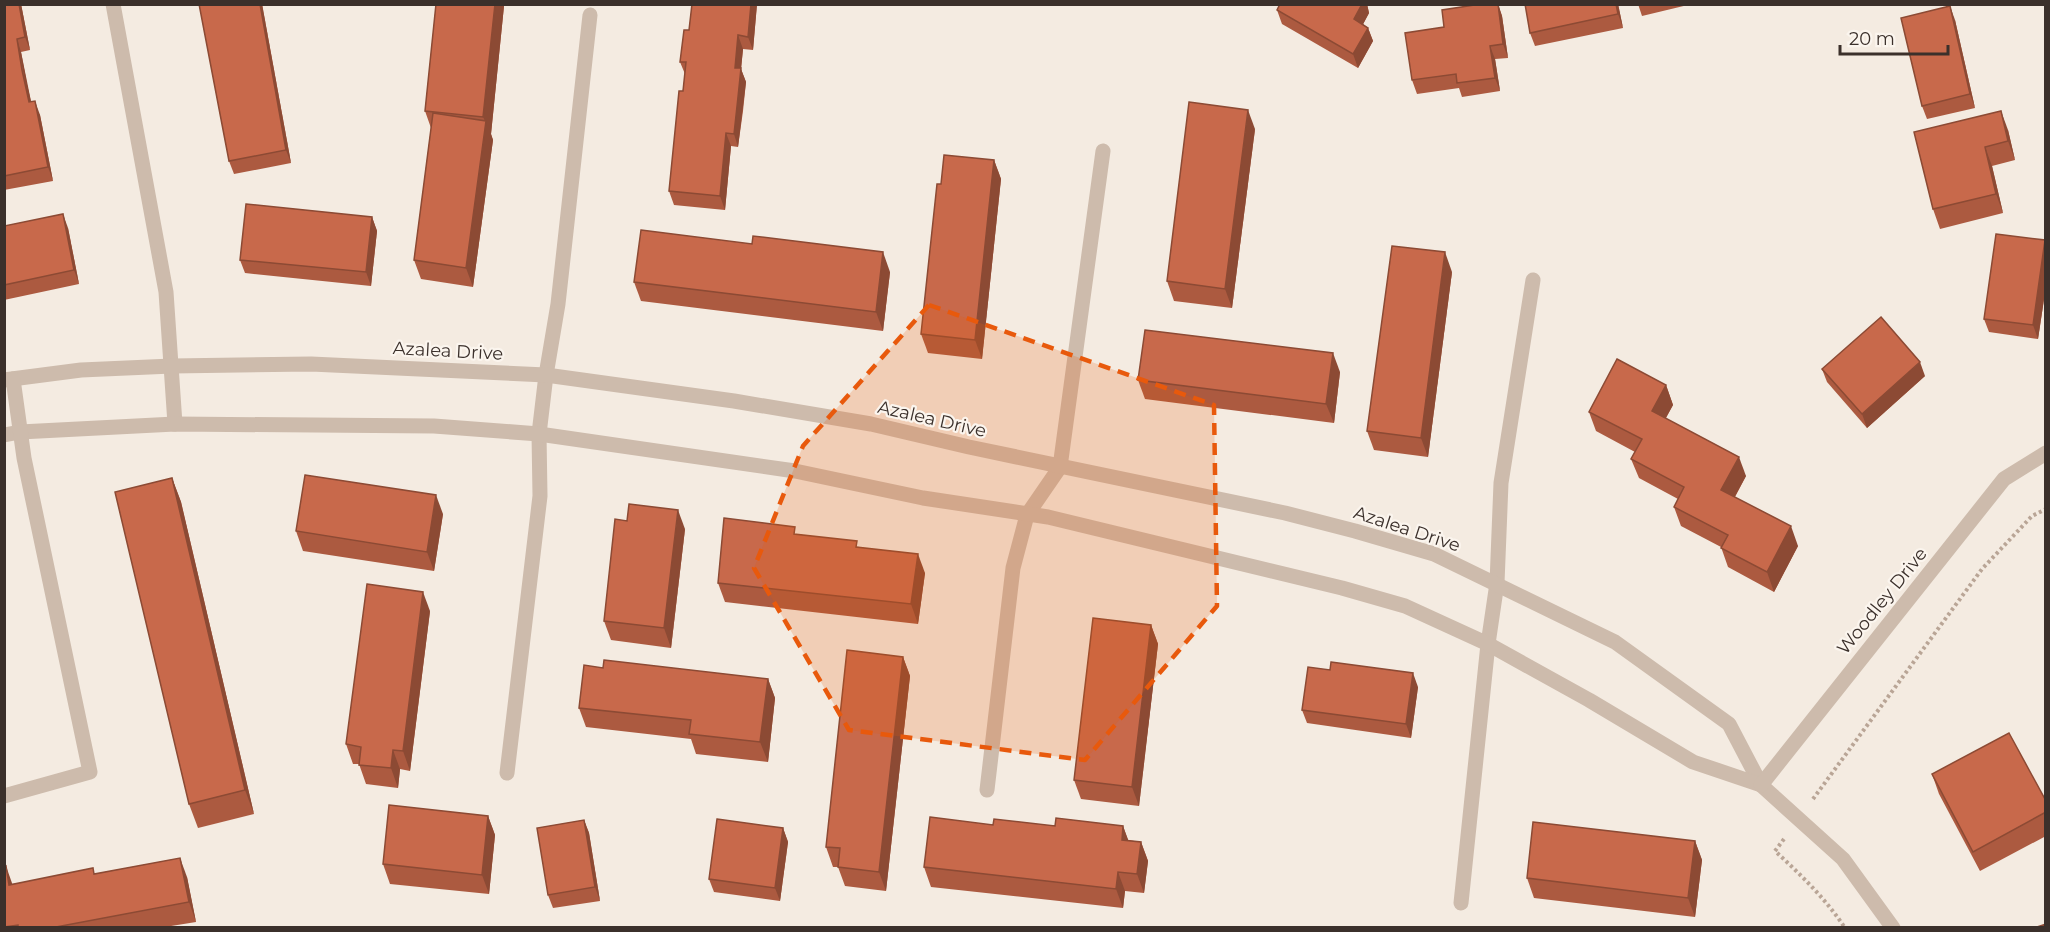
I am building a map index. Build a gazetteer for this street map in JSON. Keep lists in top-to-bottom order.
{
  "streets": {
    "street": ["Azalea Drive", "Woodley Drive"]
  },
  "crossings": [
    ["Azalea Drive", "Woodley Drive"]
  ],
  "scale_bar": "20 m"
}
